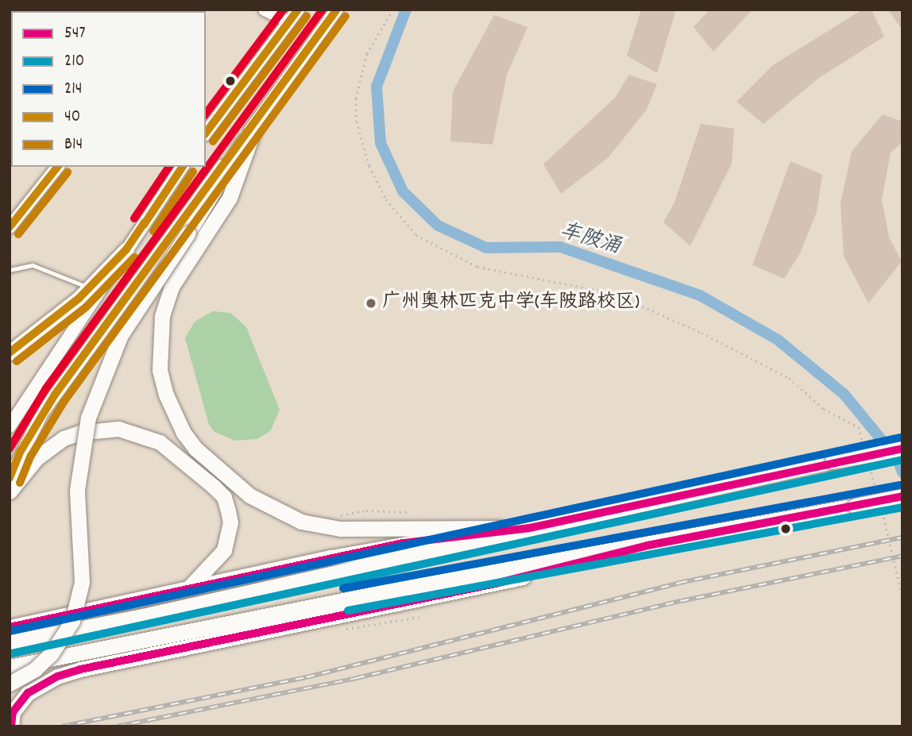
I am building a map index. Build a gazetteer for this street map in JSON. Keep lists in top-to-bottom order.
{
  "water": ["车陂涌"],
  "places": ["广州奥林匹克中学(车陂路校区)"],
  "lines": [
    "transit line 40",
    "transit line B14",
    "transit line 214",
    "transit line 547",
    "transit line 210"
  ],
  "legend": [
    "547",
    "210",
    "214",
    "40",
    "B14"
  ]
}
